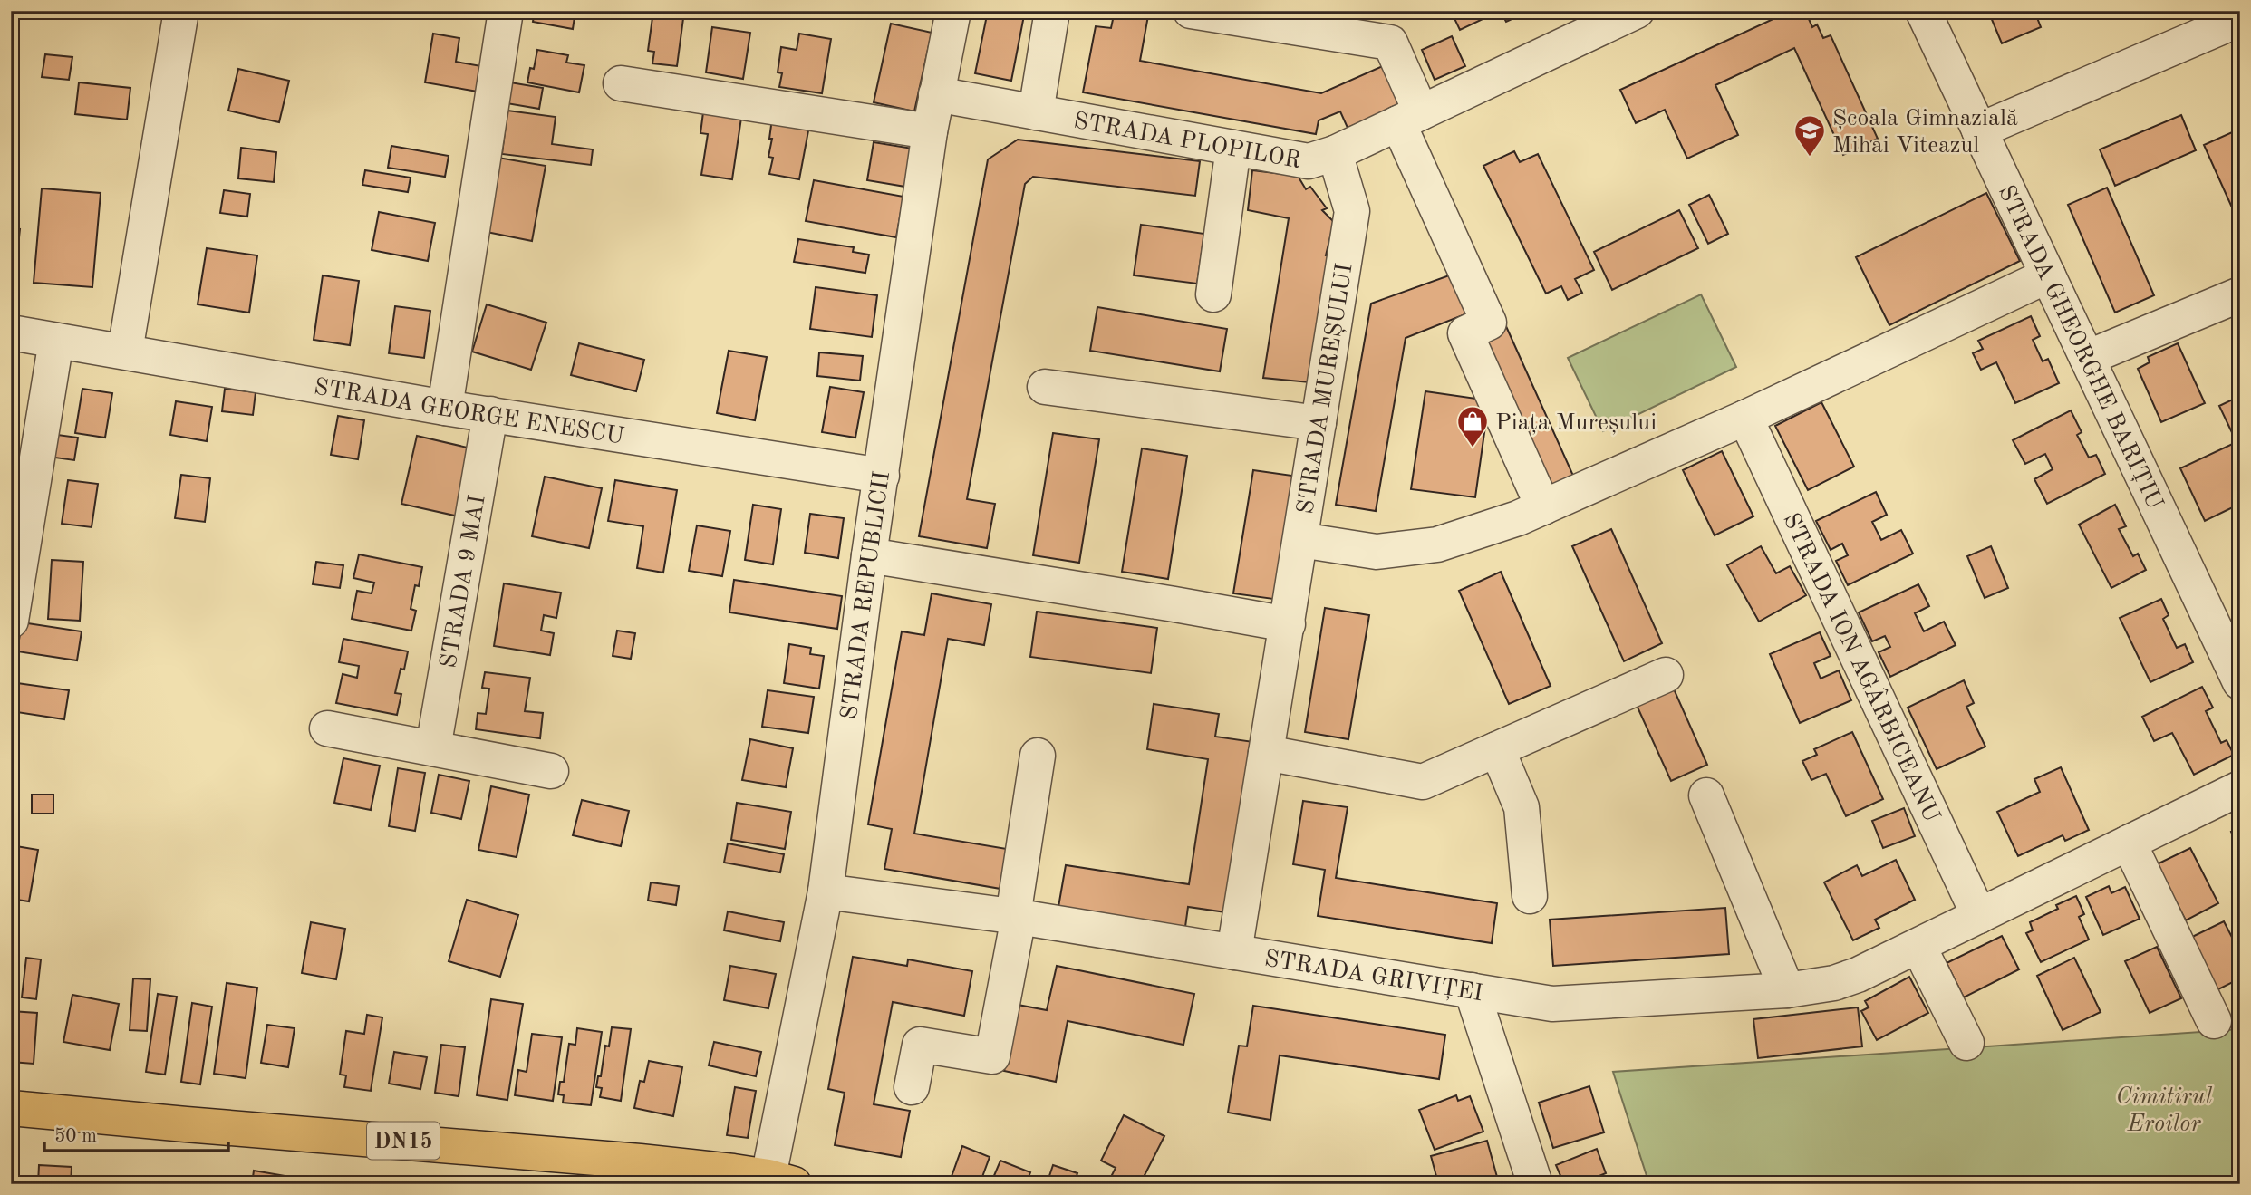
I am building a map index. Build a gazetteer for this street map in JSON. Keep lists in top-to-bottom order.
{
  "streets": {
    "main road": ["DN15"],
    "street": [
      "STRADA PLOPILOR",
      "STRADA GHEORGHE BARIȚIU",
      "STRADA MUREȘULUI",
      "STRADA GEORGE ENESCU",
      "STRADA 9 MAI",
      "STRADA REPUBLICII",
      "STRADA ION AGÂRBICEANU",
      "STRADA GRIVIȚEI"
    ]
  },
  "crossings": [
    ["STRADA PLOPILOR", "STRADA MUREȘULUI"],
    ["STRADA PLOPILOR", "STRADA REPUBLICII"],
    ["STRADA MUREȘULUI", "STRADA GRIVIȚEI"],
    ["STRADA GEORGE ENESCU", "STRADA 9 MAI"],
    ["STRADA GEORGE ENESCU", "STRADA REPUBLICII"],
    ["STRADA REPUBLICII", "STRADA GRIVIȚEI"],
    ["STRADA REPUBLICII", "DN15"],
    ["STRADA ION AGÂRBICEANU", "STRADA GRIVIȚEI"]
  ],
  "parks": ["Cimitirul Eroilor"],
  "places": {
    "school or university": ["Școala Gimnazială Mihai Viteazul"],
    "shop": ["Piața Mureșului"]
  },
  "scale_bar": "50 m"
}
